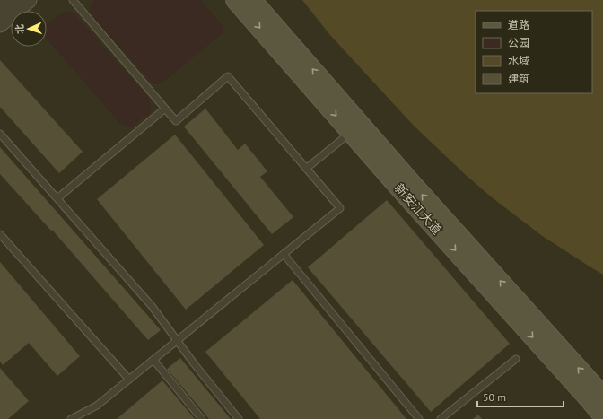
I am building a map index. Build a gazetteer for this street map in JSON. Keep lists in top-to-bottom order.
{
  "streets": {
    "main road": ["新安江大道"]
  },
  "legend": [
    "道路",
    "公园",
    "水域",
    "建筑"
  ],
  "scale_bar": "50 m",
  "north": "left"
}
